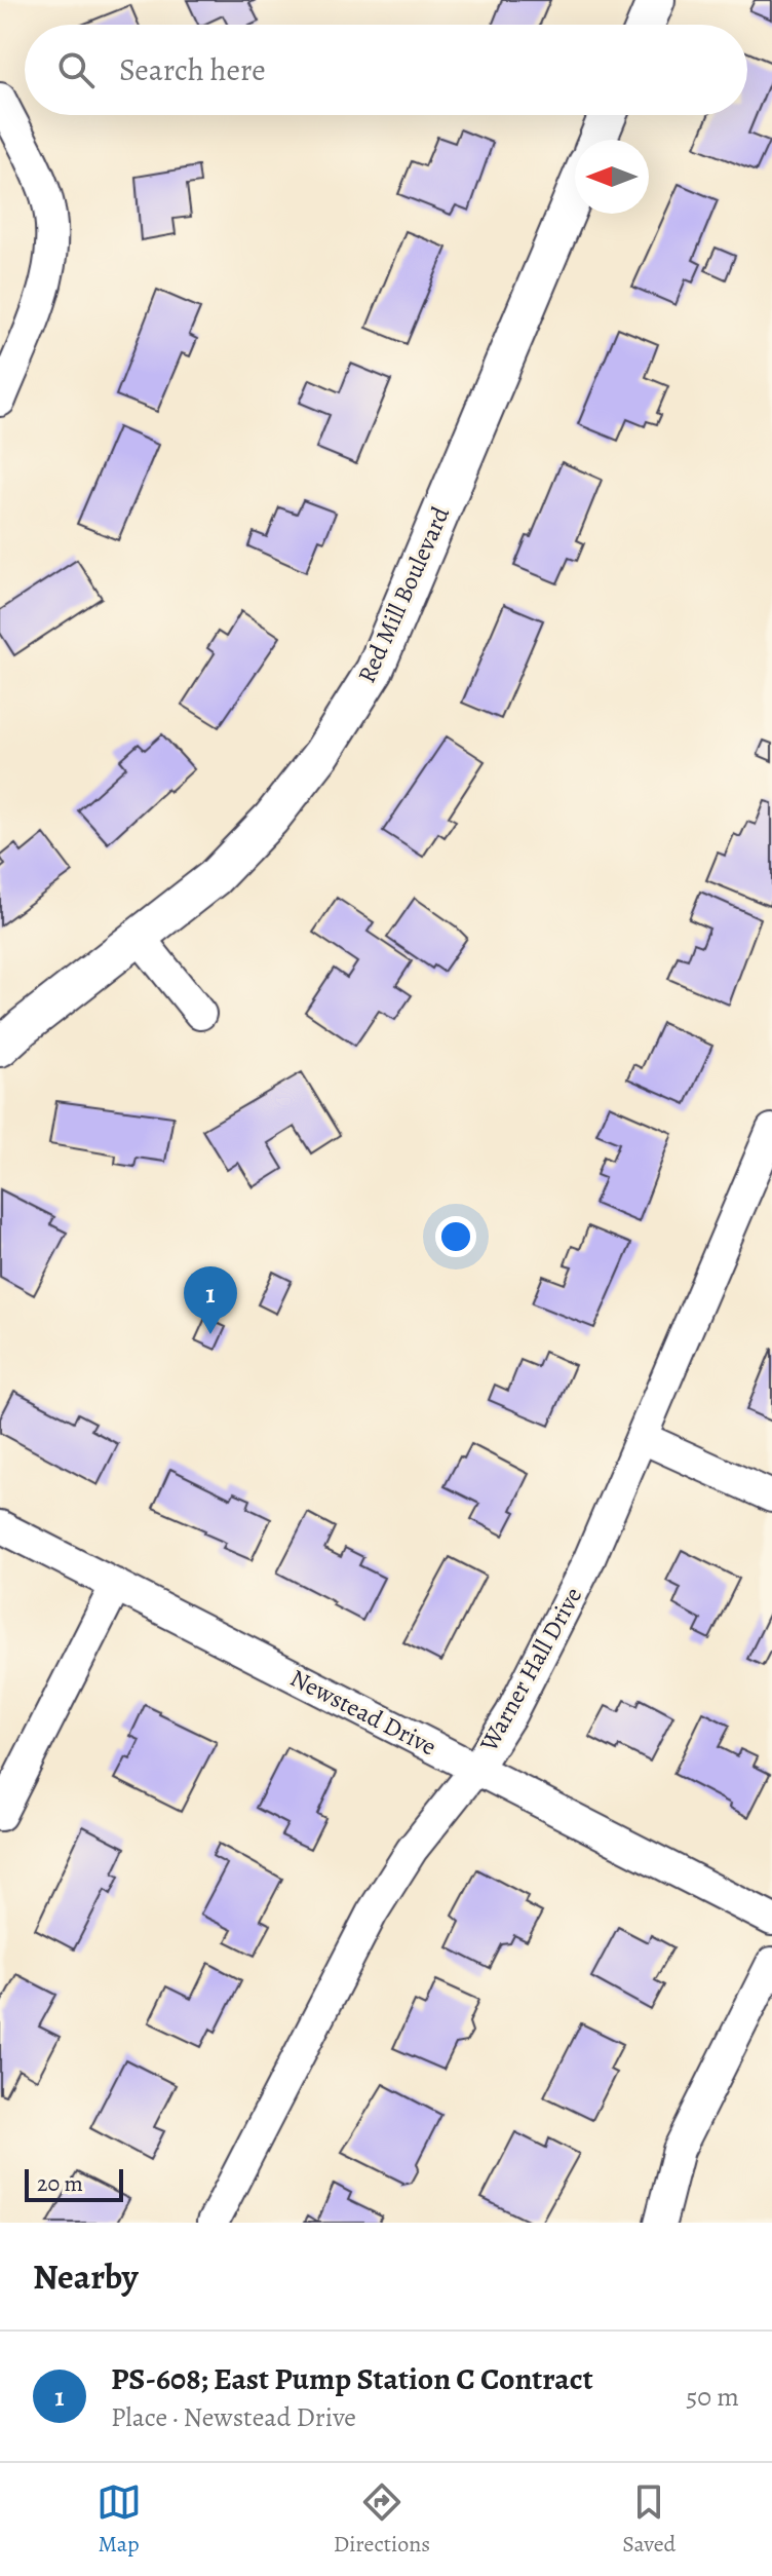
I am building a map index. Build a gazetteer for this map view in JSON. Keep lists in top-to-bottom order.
{
  "streets": {
    "street": ["Red Mill Boulevard", "Warner Hall Drive", "Newstead Drive"]
  },
  "crossings": [
    ["Warner Hall Drive", "Newstead Drive"]
  ],
  "scale_bar": "20 m",
  "north": "left",
  "page": {
    "search": "Search here",
    "pins": "1",
    "scale": "20 m",
    "heading": "Nearby",
    "list": [
      {
        "mark": "1",
        "name": "PS-608; East Pump Station C Contract",
        "note": "Place · Newstead Drive",
        "value": "50 m"
      }
    ],
    "nav": ["Map", "Directions", "Saved"]
  }
}
